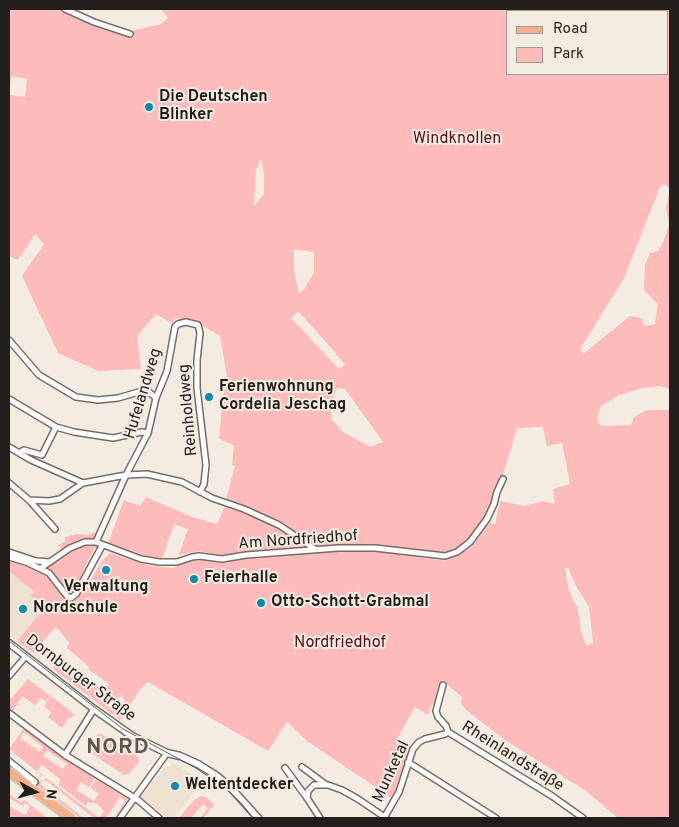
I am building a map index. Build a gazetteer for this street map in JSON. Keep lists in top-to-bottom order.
{
  "streets": {
    "street": [
      "Hufelandweg",
      "Reinholdweg",
      "Am Nordfriedhof",
      "Dornburger Straße",
      "Rheinlandstraße",
      "Munketal"
    ]
  },
  "crossings": [
    ["Hufelandweg", "Reinholdweg"],
    ["Rheinlandstraße", "Munketal"]
  ],
  "districts": ["NORD"],
  "parks": ["Windknollen", "Nordfriedhof"],
  "places": [
    "Die Deutschen Blinker",
    "Ferienwohnung Cordelia Jeschag",
    "Verwaltung",
    "Feierhalle",
    "Otto-Schott-Grabmal",
    "Nordschule",
    "Weltentdecker"
  ],
  "legend": ["Road", "Park"],
  "north": "right"
}
